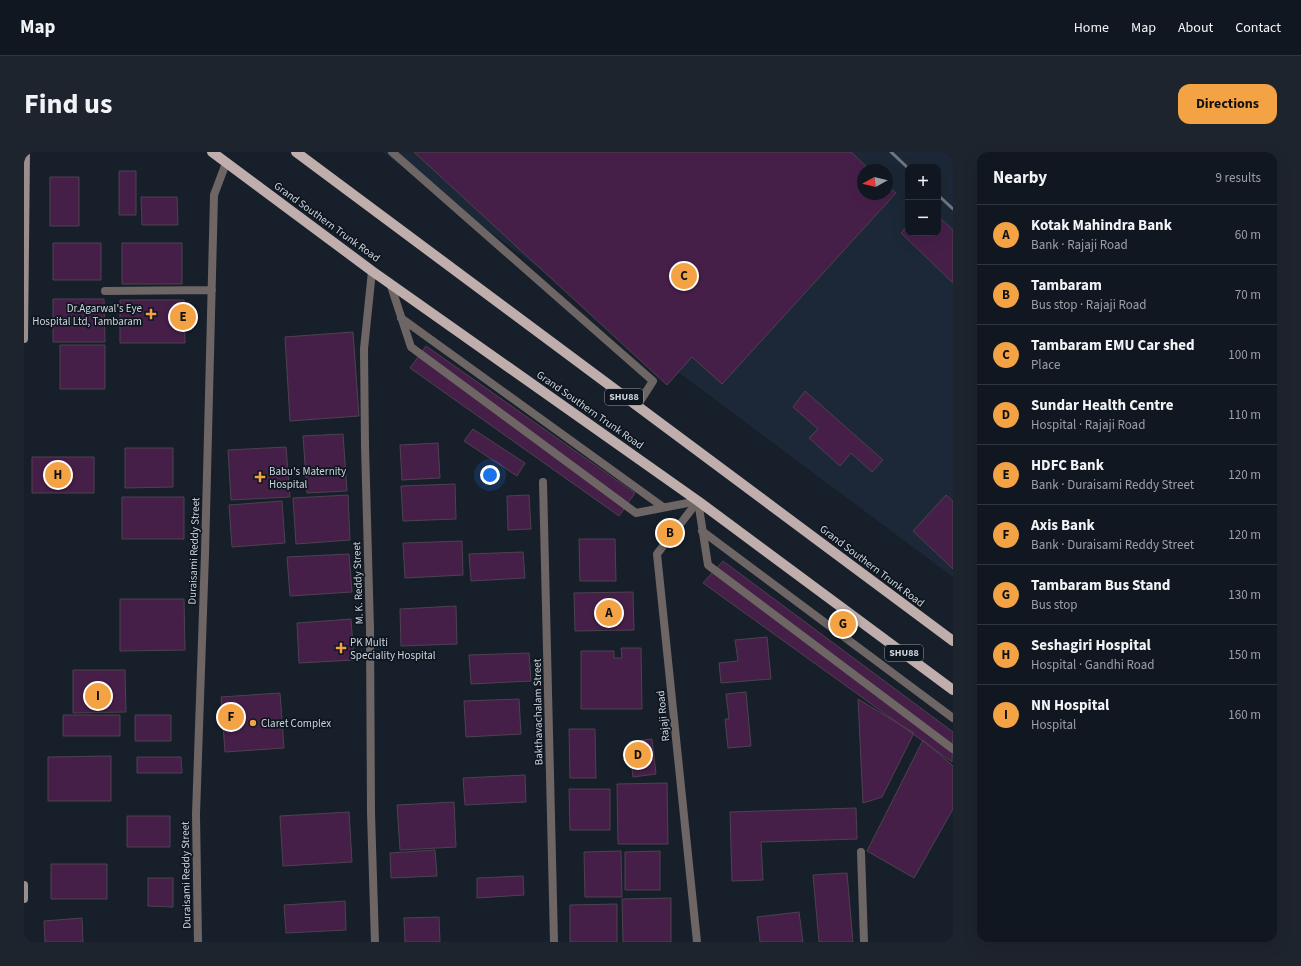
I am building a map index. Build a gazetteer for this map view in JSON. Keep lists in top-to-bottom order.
{
  "streets": {
    "main road": ["Grand Southern Trunk Road", "SHU88"],
    "street": [
      "Duraisami Reddy Street",
      "M. K. Reddy Street",
      "Bakthavachalam Street",
      "Rajaji Road"
    ]
  },
  "crossings": [
    ["Grand Southern Trunk Road", "Duraisami Reddy Street"],
    ["Grand Southern Trunk Road", "M. K. Reddy Street"],
    ["Grand Southern Trunk Road", "Rajaji Road"]
  ],
  "places": {
    "health": ["Dr.Agarwal's Eye Hospital Ltd, Tambaram", "Babu's Maternity Hospital", "PK Multi Speciality Hospital"],
    "other": ["Claret Complex"]
  },
  "north": "left",
  "page": {
    "header": "Map",
    "nav": [
      "Home",
      "Map",
      "About",
      "Contact"
    ],
    "title": "Find us",
    "buttons": "Directions",
    "heading": ["Nearby", "9 results"],
    "map_buttons": ["+", "−"],
    "list": [
      {
        "mark": "A",
        "name": "Kotak Mahindra Bank",
        "note": "Bank · Rajaji Road",
        "value": "60 m"
      },
      {
        "mark": "B",
        "name": "Tambaram",
        "note": "Bus stop · Rajaji Road",
        "value": "70 m"
      },
      {
        "mark": "C",
        "name": "Tambaram EMU Car shed",
        "note": "Place",
        "value": "100 m"
      },
      {
        "mark": "D",
        "name": "Sundar Health Centre",
        "note": "Hospital · Rajaji Road",
        "value": "110 m"
      },
      {
        "mark": "E",
        "name": "HDFC Bank",
        "note": "Bank · Duraisami Reddy Street",
        "value": "120 m"
      },
      {
        "mark": "F",
        "name": "Axis Bank",
        "note": "Bank · Duraisami Reddy Street",
        "value": "120 m"
      },
      {
        "mark": "G",
        "name": "Tambaram Bus Stand",
        "note": "Bus stop",
        "value": "130 m"
      },
      {
        "mark": "H",
        "name": "Seshagiri Hospital",
        "note": "Hospital · Gandhi Road",
        "value": "150 m"
      },
      {
        "mark": "I",
        "name": "NN Hospital",
        "note": "Hospital",
        "value": "160 m"
      }
    ],
    "pins": [
      "C",
      "E",
      "H",
      "B",
      "A",
      "G",
      "I",
      "F",
      "D"
    ]
  }
}
